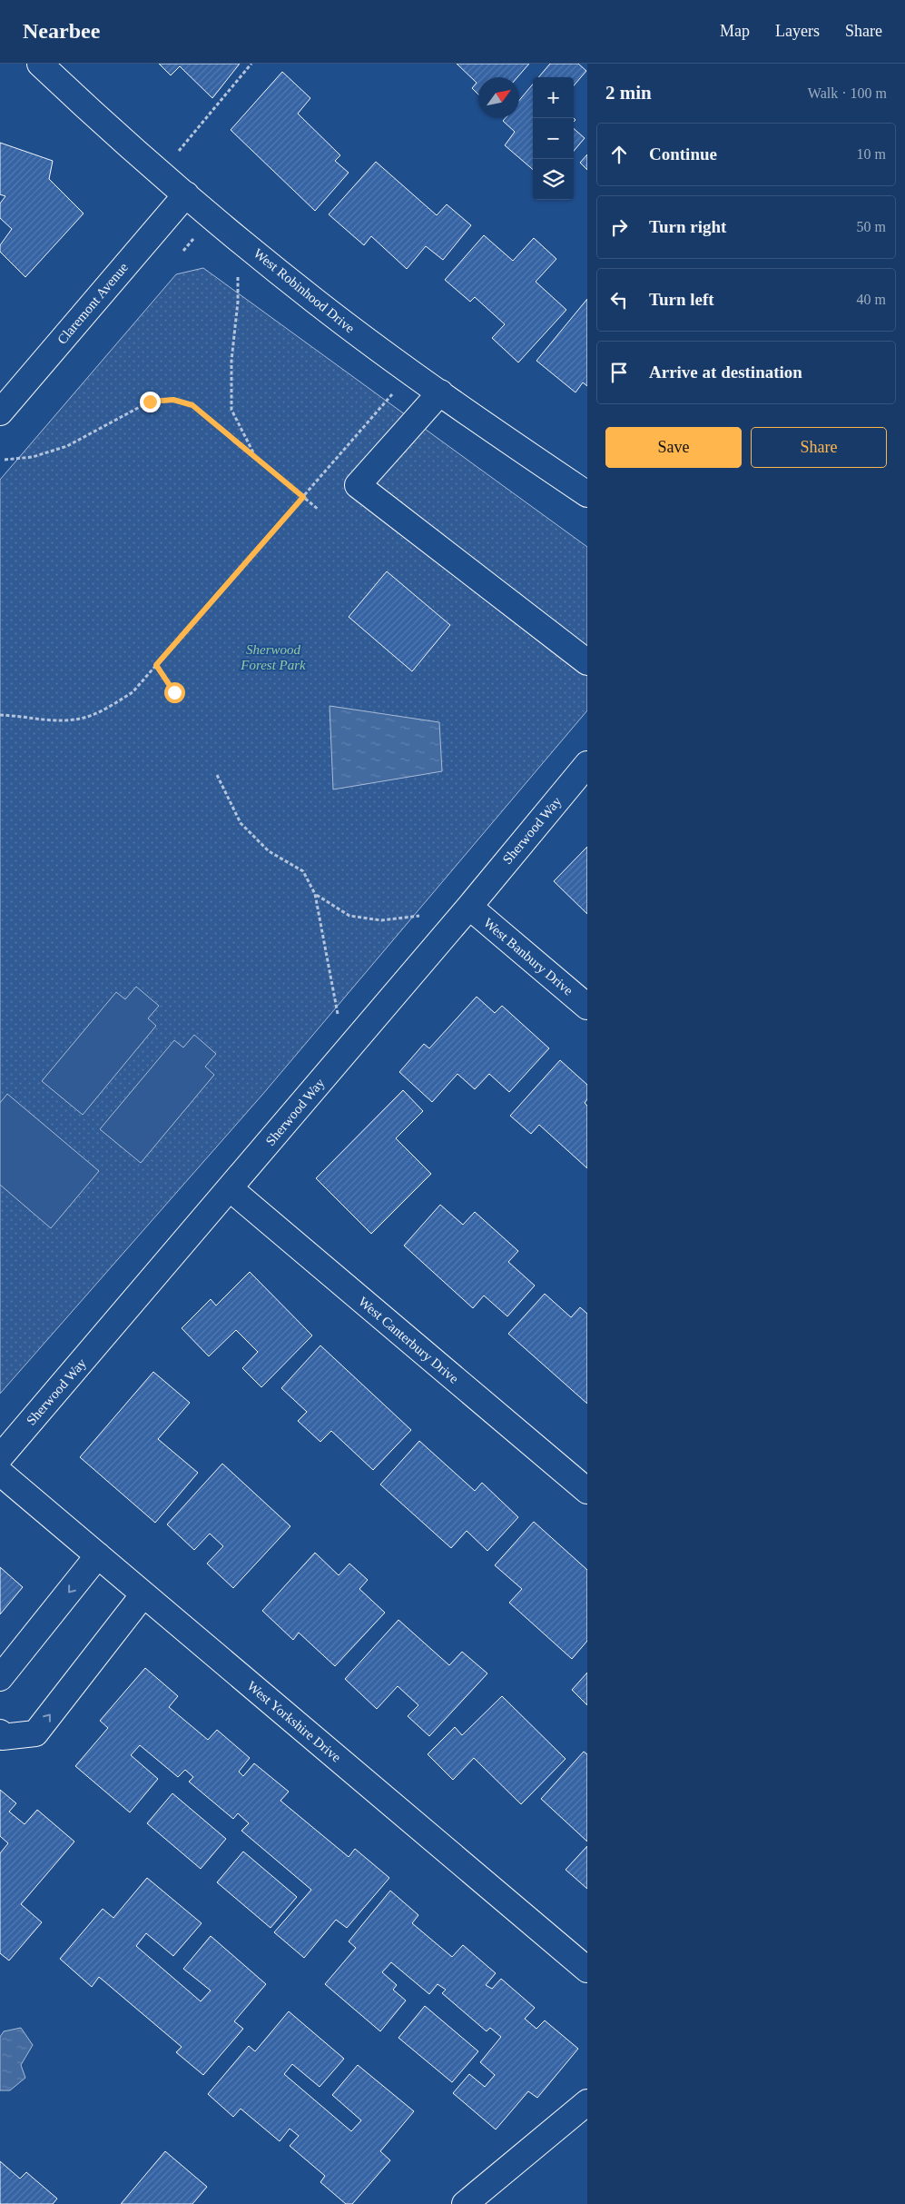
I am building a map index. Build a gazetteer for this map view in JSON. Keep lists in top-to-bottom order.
{
  "streets": {
    "street": [
      "West Robinhood Drive",
      "Claremont Avenue",
      "Sherwood Way",
      "West Banbury Drive",
      "West Canterbury Drive",
      "West Yorkshire Drive"
    ]
  },
  "crossings": [
    ["West Robinhood Drive", "Claremont Avenue"],
    ["Sherwood Way", "West Banbury Drive"],
    ["Sherwood Way", "West Canterbury Drive"]
  ],
  "parks": ["Sherwood Forest Park"],
  "north": "top right",
  "page": {
    "header": "Nearbee",
    "nav": ["Map", "Layers", "Share"],
    "heading": ["2 min", "Walk · 100 m"],
    "map_buttons": ["+", "−"],
    "list": [
      ["Continue", "10 m"],
      ["Turn right", "50 m"],
      ["Turn left", "40 m"],
      "Arrive at destination"
    ],
    "buttons": ["Save", "Share"]
  }
}
